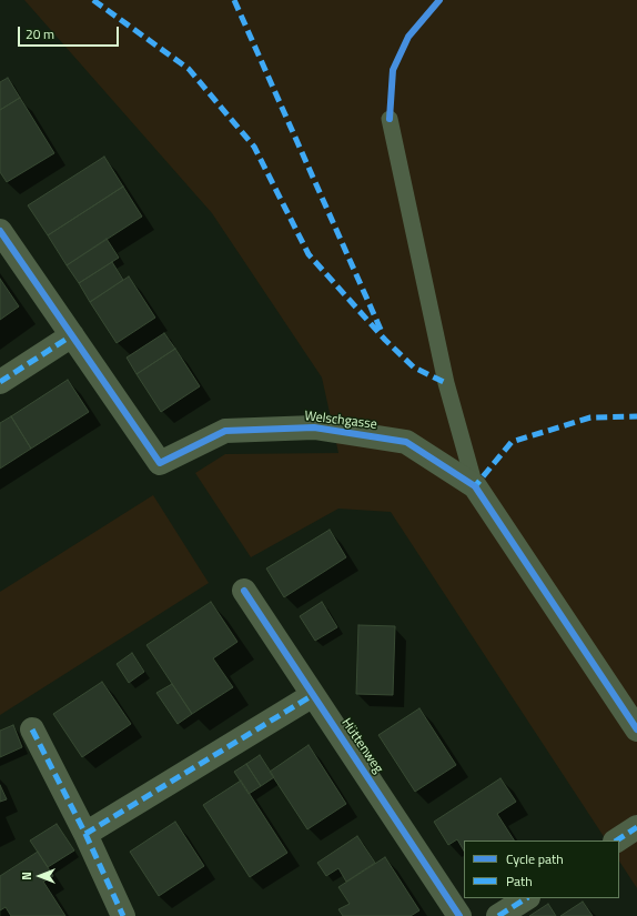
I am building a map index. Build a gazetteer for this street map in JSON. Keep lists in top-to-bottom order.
{
  "streets": {
    "street": ["Welschgasse", "Hüttenweg"]
  },
  "legend": ["Cycle path", "Path"],
  "scale_bar": "20 m",
  "north": "left"
}
